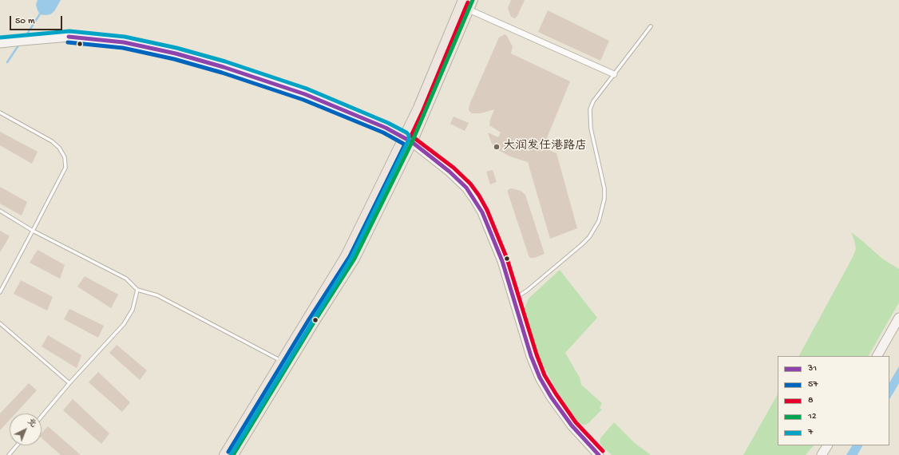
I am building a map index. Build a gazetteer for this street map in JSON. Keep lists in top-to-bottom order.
{
  "places": ["大润发任港路店"],
  "lines": [
    "transit line 12",
    "transit line 8",
    "transit line 7",
    "transit line 31",
    "transit line 57"
  ],
  "legend": [
    "31",
    "57",
    "8",
    "12",
    "7"
  ],
  "scale_bar": "50 m",
  "north": "top right"
}
